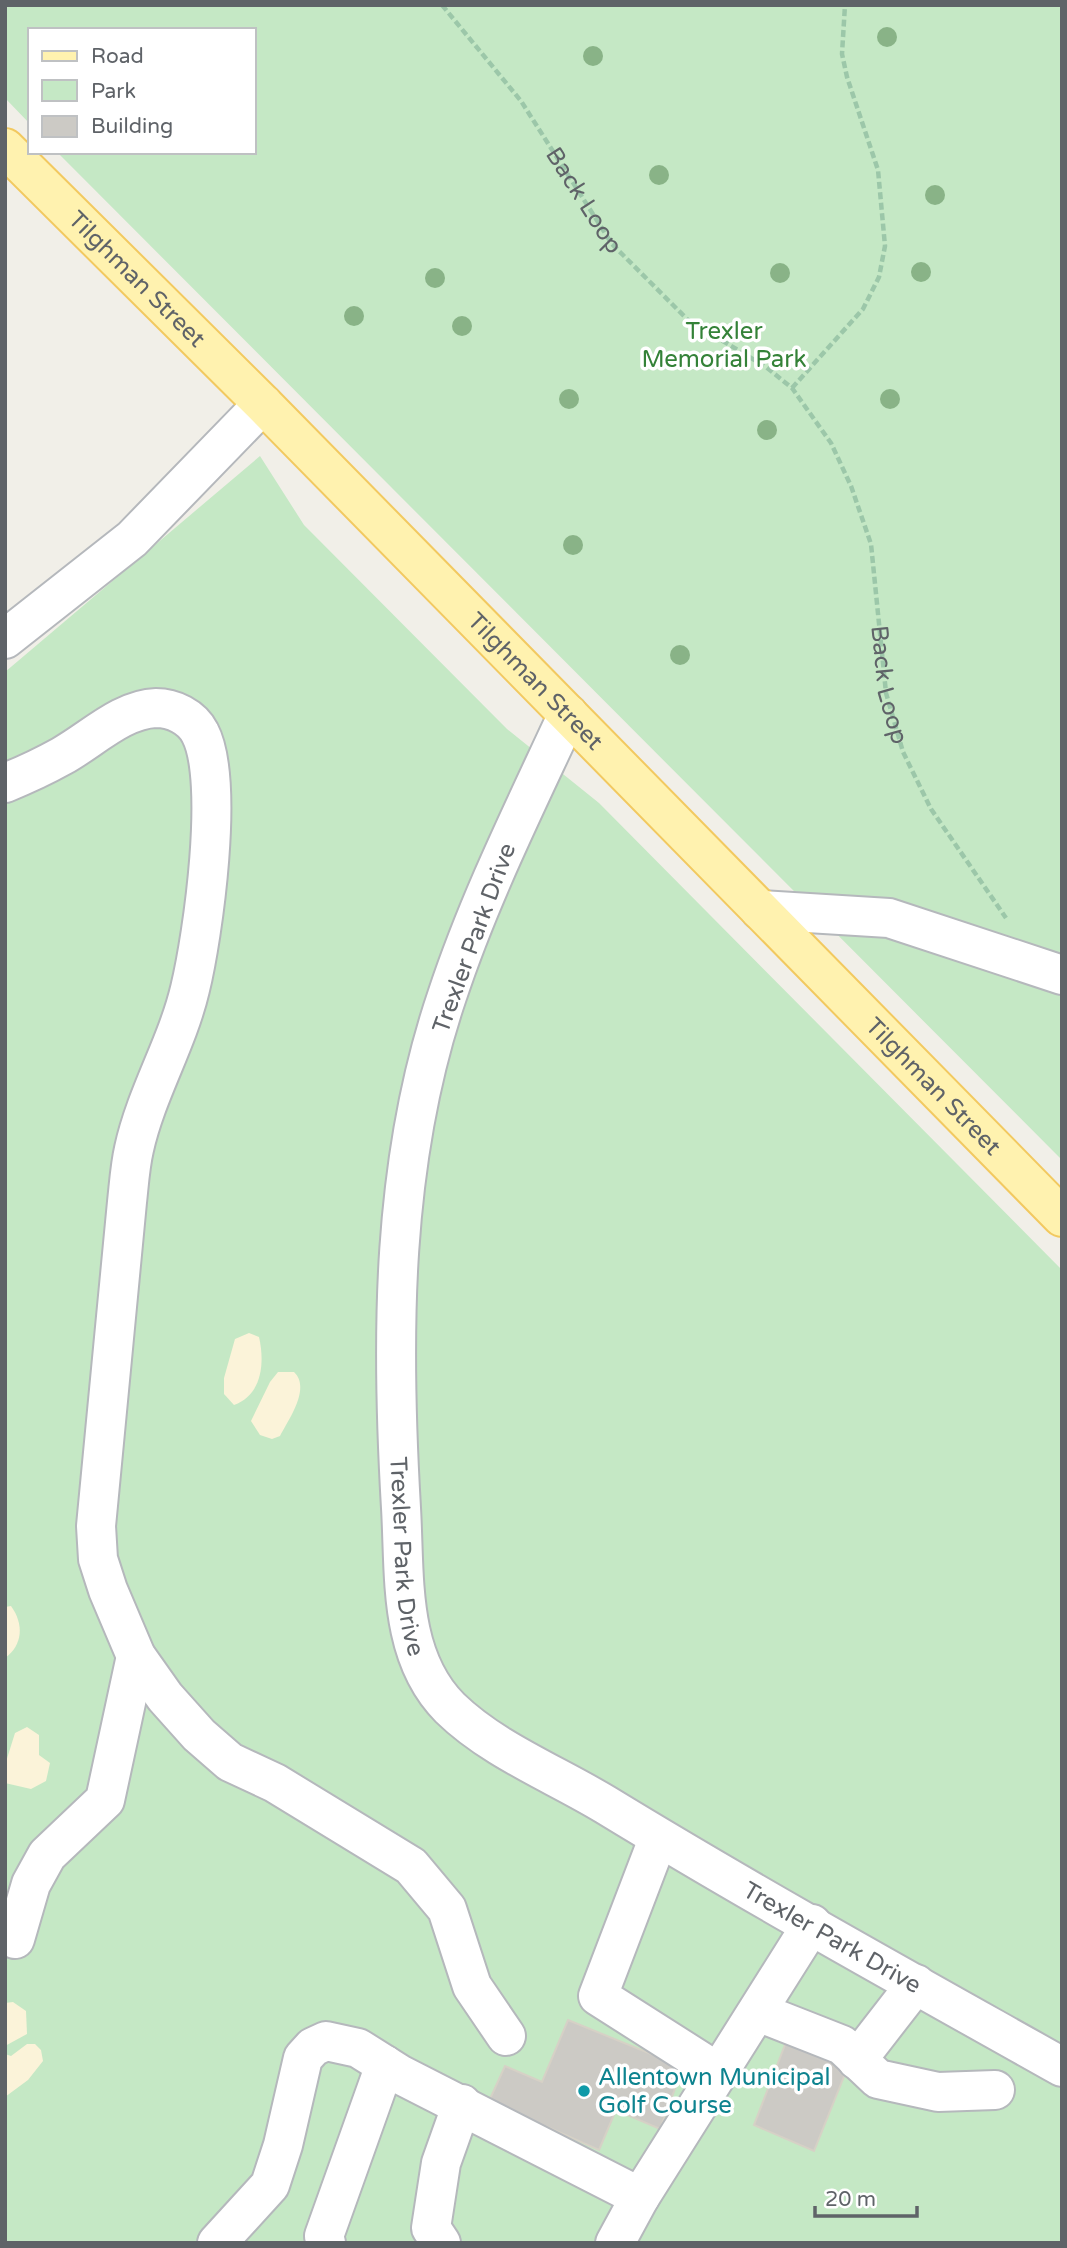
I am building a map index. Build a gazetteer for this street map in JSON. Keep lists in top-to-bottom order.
{
  "streets": {
    "main road": ["Tilghman Street"],
    "street": ["Trexler Park Drive"],
    "path": ["Back Loop"]
  },
  "crossings": [
    ["Tilghman Street", "Trexler Park Drive"]
  ],
  "parks": ["Trexler Memorial Park"],
  "places": ["Allentown Municipal Golf Course"],
  "legend": ["Road", "Park", "Building"],
  "scale_bar": "20 m"
}
